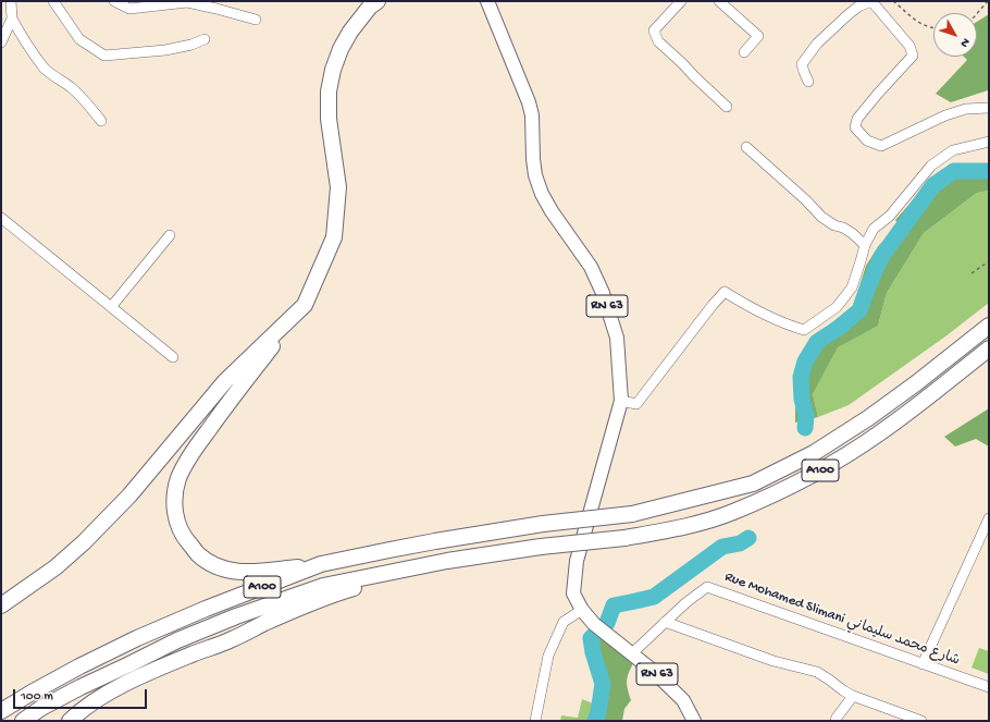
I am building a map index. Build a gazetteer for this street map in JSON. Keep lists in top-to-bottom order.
{
  "streets": {
    "highway": ["A100"],
    "main road": ["RN 63"],
    "street": ["Rue Mohamed Slimani شارع محمد سليماني"]
  },
  "crossings": [
    ["RN 63", "Rue Mohamed Slimani شارع محمد سليماني"]
  ],
  "scale_bar": "100 m",
  "north": "bottom right"
}
